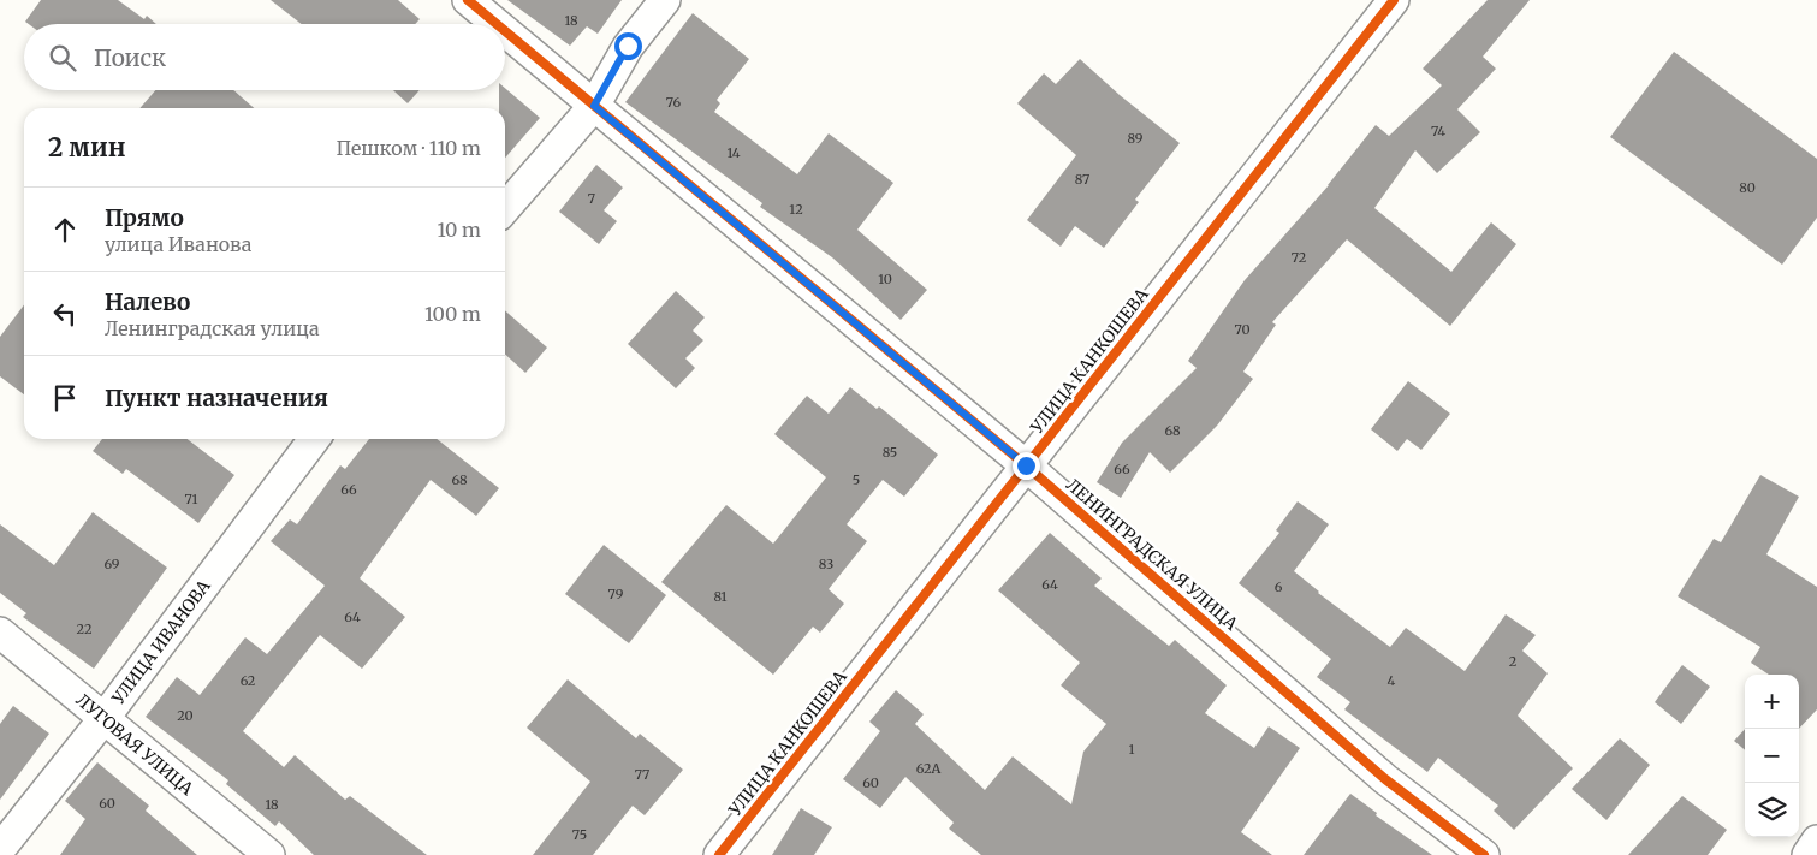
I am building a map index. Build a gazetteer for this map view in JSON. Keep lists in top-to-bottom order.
{
  "streets": {
    "street": [
      "УЛИЦА КАНКОШЕВА",
      "ЛЕНИНГРАДСКАЯ УЛИЦА",
      "УЛИЦА ИВАНОВА",
      "ЛУГОВАЯ УЛИЦА"
    ]
  },
  "crossings": [
    ["УЛИЦА КАНКОШЕВА", "ЛЕНИНГРАДСКАЯ УЛИЦА"],
    ["УЛИЦА ИВАНОВА", "ЛУГОВАЯ УЛИЦА"]
  ],
  "house_numbers": [
    "18",
    "76",
    "74",
    "89",
    "14",
    "87",
    "80",
    "7",
    "12",
    "72",
    "10",
    "70",
    "68",
    "85",
    "66",
    "68",
    "5",
    "66",
    "71",
    "69",
    "83",
    "64",
    "6",
    "79",
    "81",
    "64",
    "22",
    "2",
    "62",
    "4",
    "20",
    "1",
    "62А",
    "77",
    "60",
    "60",
    "18",
    "75"
  ],
  "page": {
    "search": "Поиск",
    "heading": ["2 мин", "Пешком · 110 m"],
    "list": [
      ["Прямо", "улица Иванова", "10 m"],
      ["Налево", "Ленинградская улица", "100 m"],
      "Пункт назначения"
    ],
    "map_buttons": ["+", "−"]
  }
}
